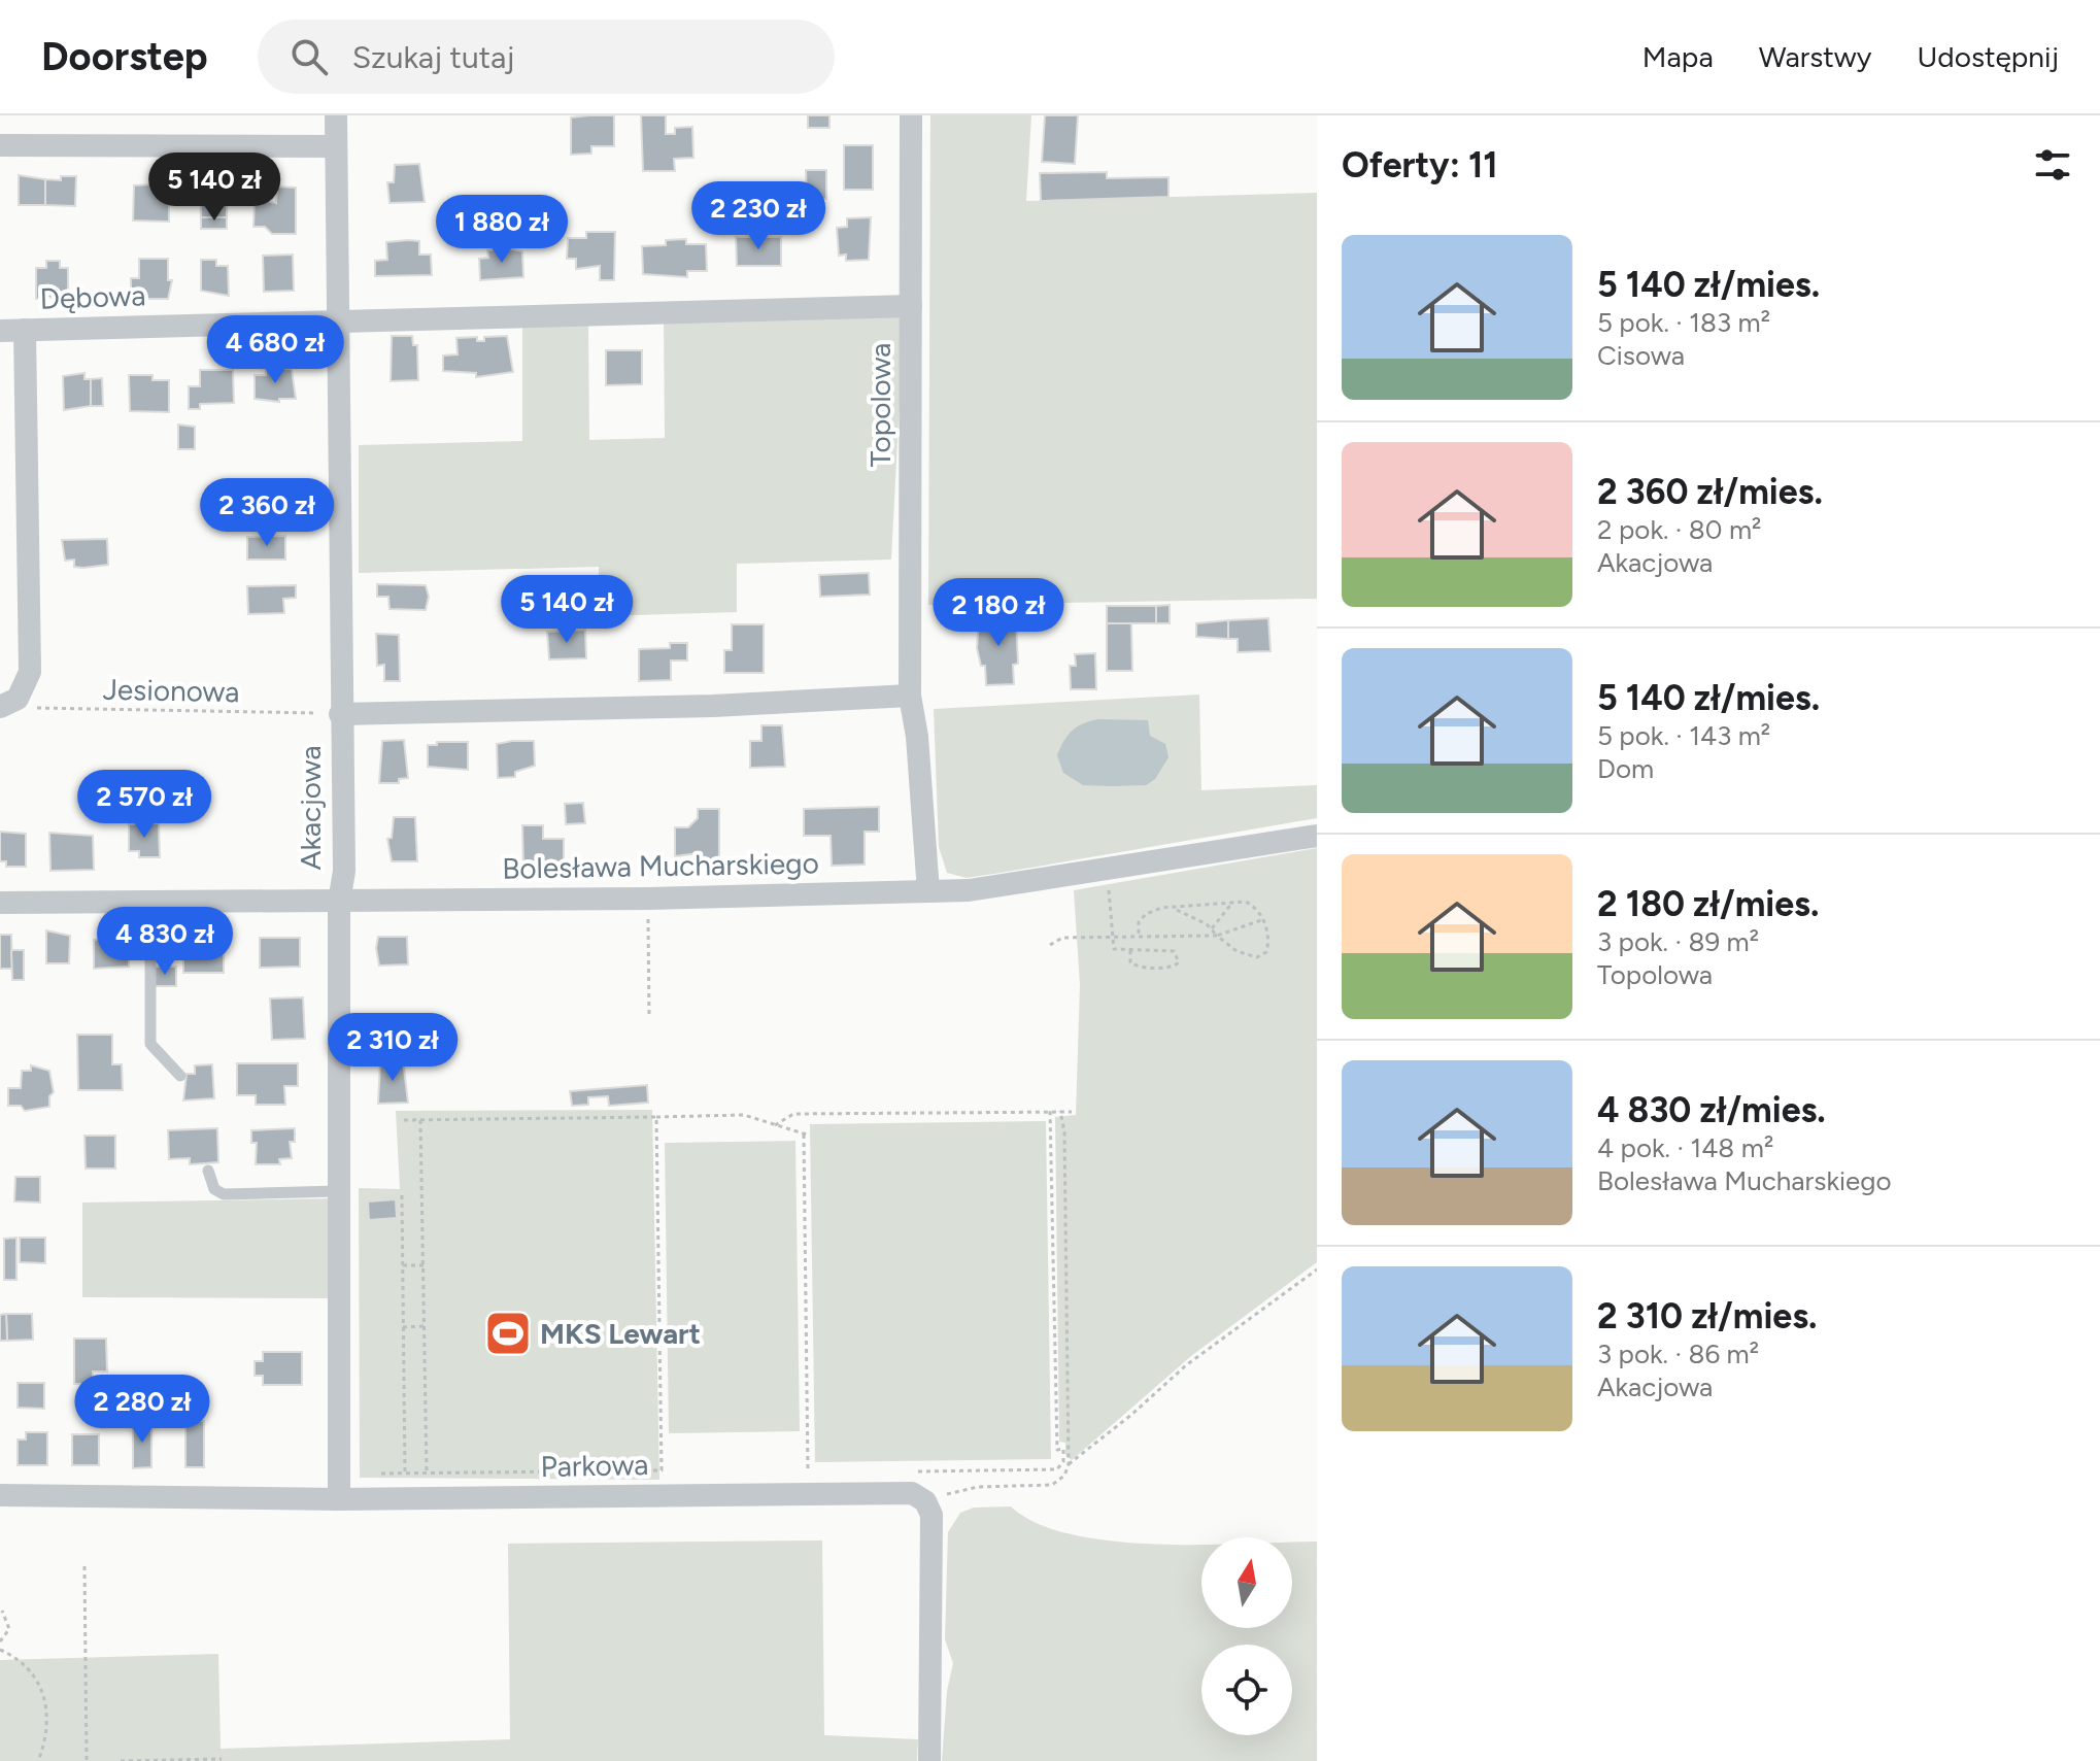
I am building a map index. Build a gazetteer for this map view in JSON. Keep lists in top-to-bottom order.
{
  "streets": {
    "street": [
      "Dębowa",
      "Topolowa",
      "Akacjowa",
      "Bolesława Mucharskiego",
      "Parkowa"
    ],
    "path": ["Jesionowa"]
  },
  "crossings": [
    ["Dębowa", "Topolowa"],
    ["Dębowa", "Akacjowa"],
    ["Topolowa", "Bolesława Mucharskiego"],
    ["Jesionowa", "Akacjowa"],
    ["Akacjowa", "Bolesława Mucharskiego"],
    ["Akacjowa", "Parkowa"]
  ],
  "places": {
    "sports": ["MKS Lewart"]
  },
  "north": "top",
  "page": {
    "header": "Doorstep",
    "search": "Szukaj tutaj",
    "nav": ["Mapa", "Warstwy", "Udostępnij"],
    "heading": "Oferty: 11",
    "price": [
      "5 140 zł",
      "2 230 zł",
      "1 880 zł",
      "4 680 zł",
      "2 360 zł",
      "5 140 zł",
      "2 180 zł",
      "2 570 zł",
      "4 830 zł",
      "2 310 zł",
      "2 280 zł"
    ],
    "list": [
      {
        "name": "5 140 zł/mies.",
        "note": "5 pok. · 183 m² · Cisowa"
      },
      {
        "name": "2 360 zł/mies.",
        "note": "2 pok. · 80 m² · Akacjowa"
      },
      {
        "name": "5 140 zł/mies.",
        "note": "5 pok. · 143 m² · Dom"
      },
      {
        "name": "2 180 zł/mies.",
        "note": "3 pok. · 89 m² · Topolowa"
      },
      {
        "name": "4 830 zł/mies.",
        "note": "4 pok. · 148 m² · Bolesława Mucharskiego"
      },
      {
        "name": "2 310 zł/mies.",
        "note": "3 pok. · 86 m² · Akacjowa"
      }
    ]
  }
}
